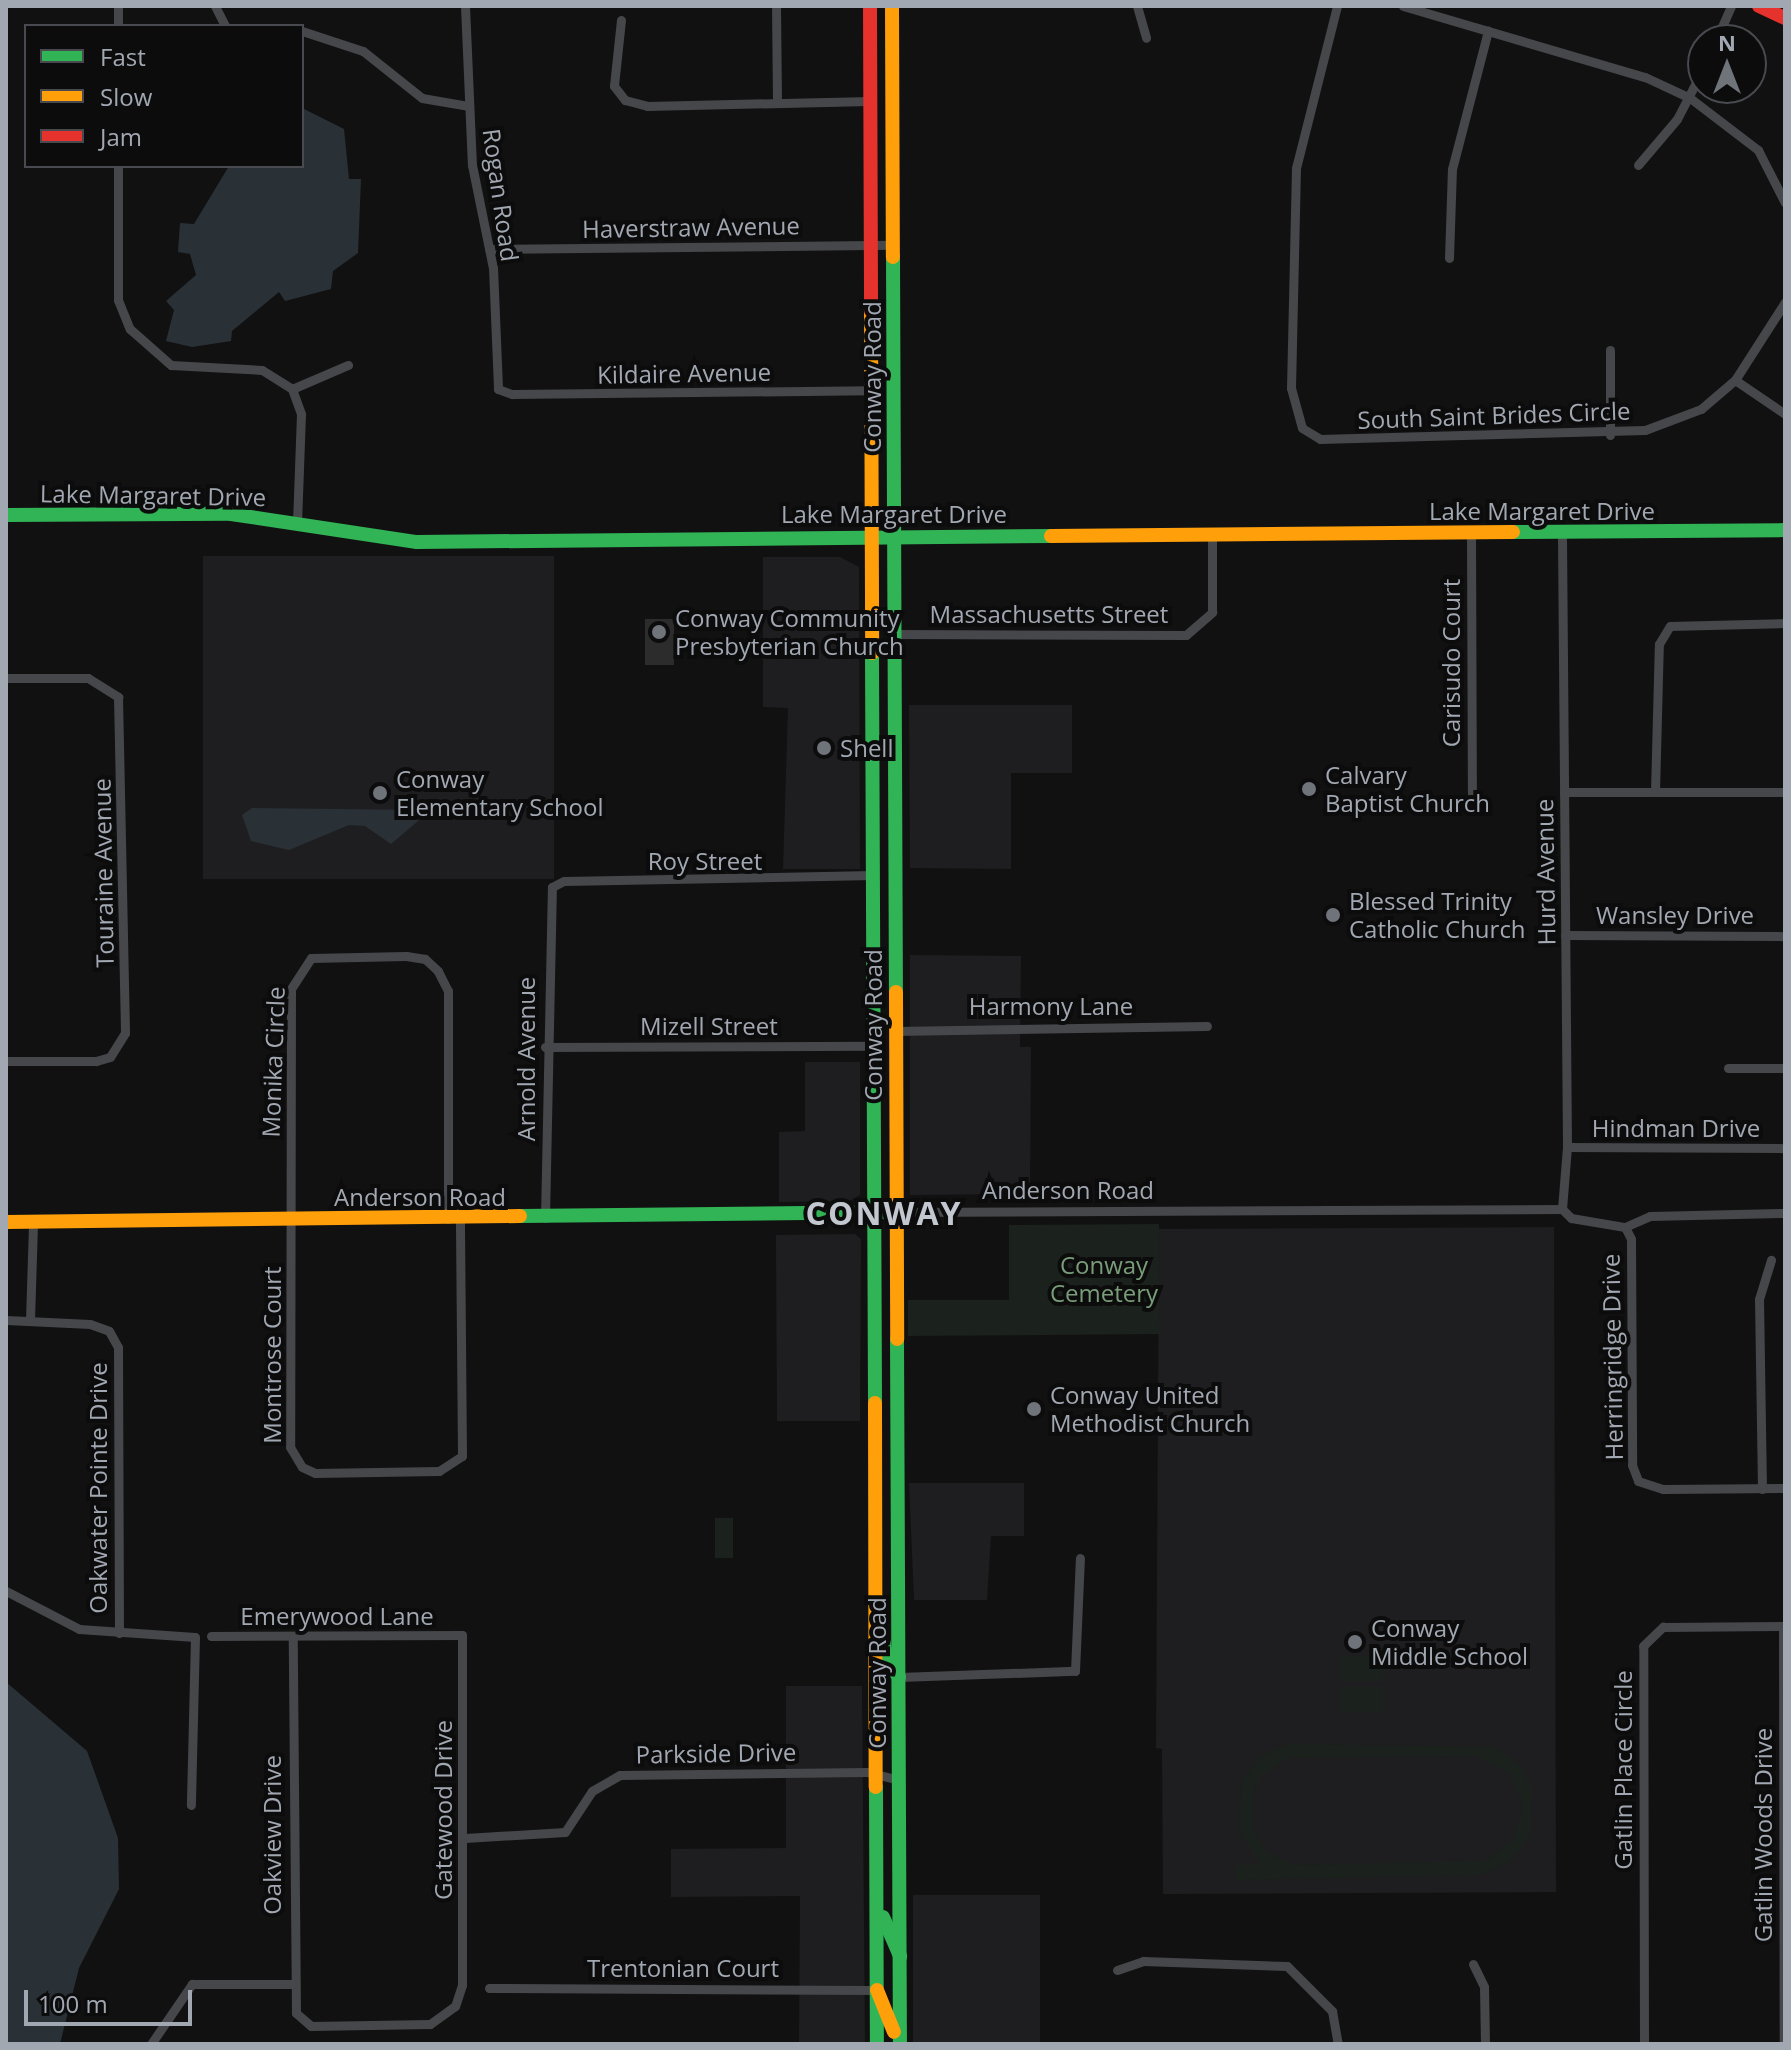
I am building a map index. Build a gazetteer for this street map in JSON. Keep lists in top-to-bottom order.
{
  "streets": {
    "main road": ["Conway Road", "Lake Margaret Drive", "Anderson Road"],
    "street": [
      "Rogan Road",
      "Haverstraw Avenue",
      "Kildaire Avenue",
      "South Saint Brides Circle",
      "Massachusetts Street",
      "Carisudo Court",
      "Roy Street",
      "Hurd Avenue",
      "Touraine Avenue",
      "Wansley Drive",
      "Harmony Lane",
      "Mizell Street",
      "Arnold Avenue",
      "Monika Circle",
      "Hindman Drive",
      "Montrose Court",
      "Herringridge Drive",
      "Oakwater Pointe Drive",
      "Emerywood Lane",
      "Parkside Drive",
      "Gatlin Place Circle",
      "Gatewood Drive",
      "Oakview Drive",
      "Gatlin Woods Drive",
      "Trentonian Court"
    ]
  },
  "crossings": [
    ["Rogan Road", "Haverstraw Avenue"],
    ["Rogan Road", "Kildaire Avenue"],
    ["Haverstraw Avenue", "Conway Road"],
    ["Kildaire Avenue", "Conway Road"],
    ["Conway Road", "Lake Margaret Drive"],
    ["Conway Road", "Massachusetts Street"],
    ["Conway Road", "Roy Street"],
    ["Conway Road", "Harmony Lane"],
    ["Conway Road", "Mizell Street"],
    ["Conway Road", "Anderson Road"],
    ["Conway Road", "Parkside Drive"],
    ["Conway Road", "Trentonian Court"],
    ["Lake Margaret Drive", "Massachusetts Street"],
    ["Lake Margaret Drive", "Carisudo Court"],
    ["Lake Margaret Drive", "Hurd Avenue"],
    ["Roy Street", "Arnold Avenue"],
    ["Hurd Avenue", "Wansley Drive"],
    ["Hurd Avenue", "Hindman Drive"],
    ["Hurd Avenue", "Anderson Road"],
    ["Mizell Street", "Arnold Avenue"],
    ["Arnold Avenue", "Anderson Road"],
    ["Monika Circle", "Anderson Road"],
    ["Monika Circle", "Montrose Court"],
    ["Anderson Road", "Montrose Court"],
    ["Anderson Road", "Herringridge Drive"],
    ["Emerywood Lane", "Gatewood Drive"],
    ["Emerywood Lane", "Oakview Drive"],
    ["Parkside Drive", "Gatewood Drive"],
    ["Gatlin Place Circle", "Gatlin Woods Drive"],
    ["Gatewood Drive", "Oakview Drive"]
  ],
  "districts": ["CONWAY"],
  "parks": ["Conway Cemetery"],
  "places": [
    "Conway Community Presbyterian Church",
    "Shell",
    "Calvary Baptist Church",
    "Conway Elementary School",
    "Blessed Trinity Catholic Church",
    "Conway United Methodist Church",
    "Conway Middle School"
  ],
  "legend": ["Fast", "Slow", "Jam"],
  "scale_bar": "100 m",
  "north": "top"
}
